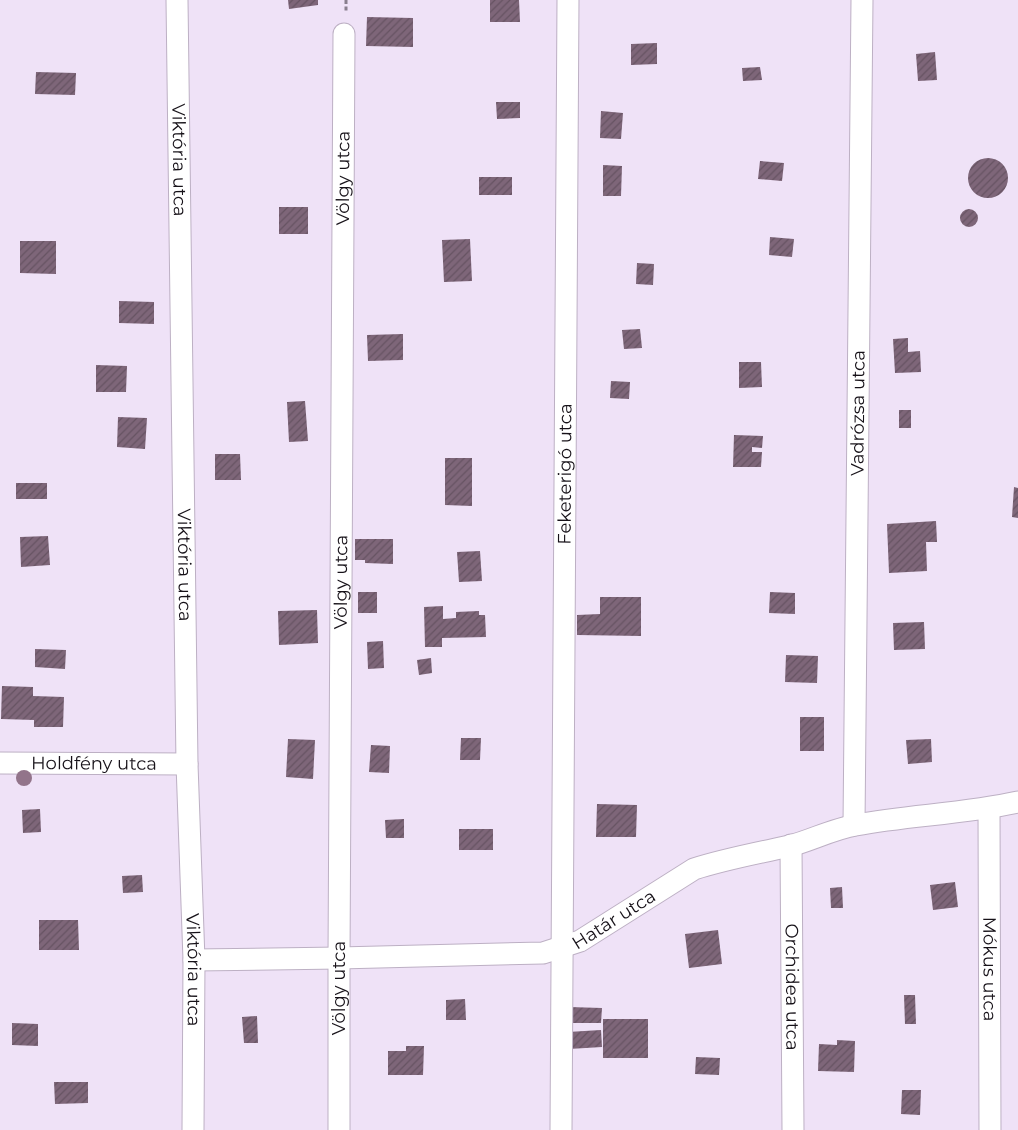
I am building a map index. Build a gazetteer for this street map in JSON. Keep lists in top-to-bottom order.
{
  "streets": {
    "street": [
      "Viktória utca",
      "Völgy utca",
      "Vadrózsa utca",
      "Feketerigó utca",
      "Holdfény utca",
      "Határ utca",
      "Mókus utca",
      "Orchidea utca"
    ]
  },
  "crossings": [
    ["Viktória utca", "Holdfény utca"],
    ["Viktória utca", "Határ utca"],
    ["Völgy utca", "Határ utca"],
    ["Vadrózsa utca", "Határ utca"],
    ["Feketerigó utca", "Határ utca"],
    ["Határ utca", "Mókus utca"],
    ["Határ utca", "Orchidea utca"]
  ]
}
